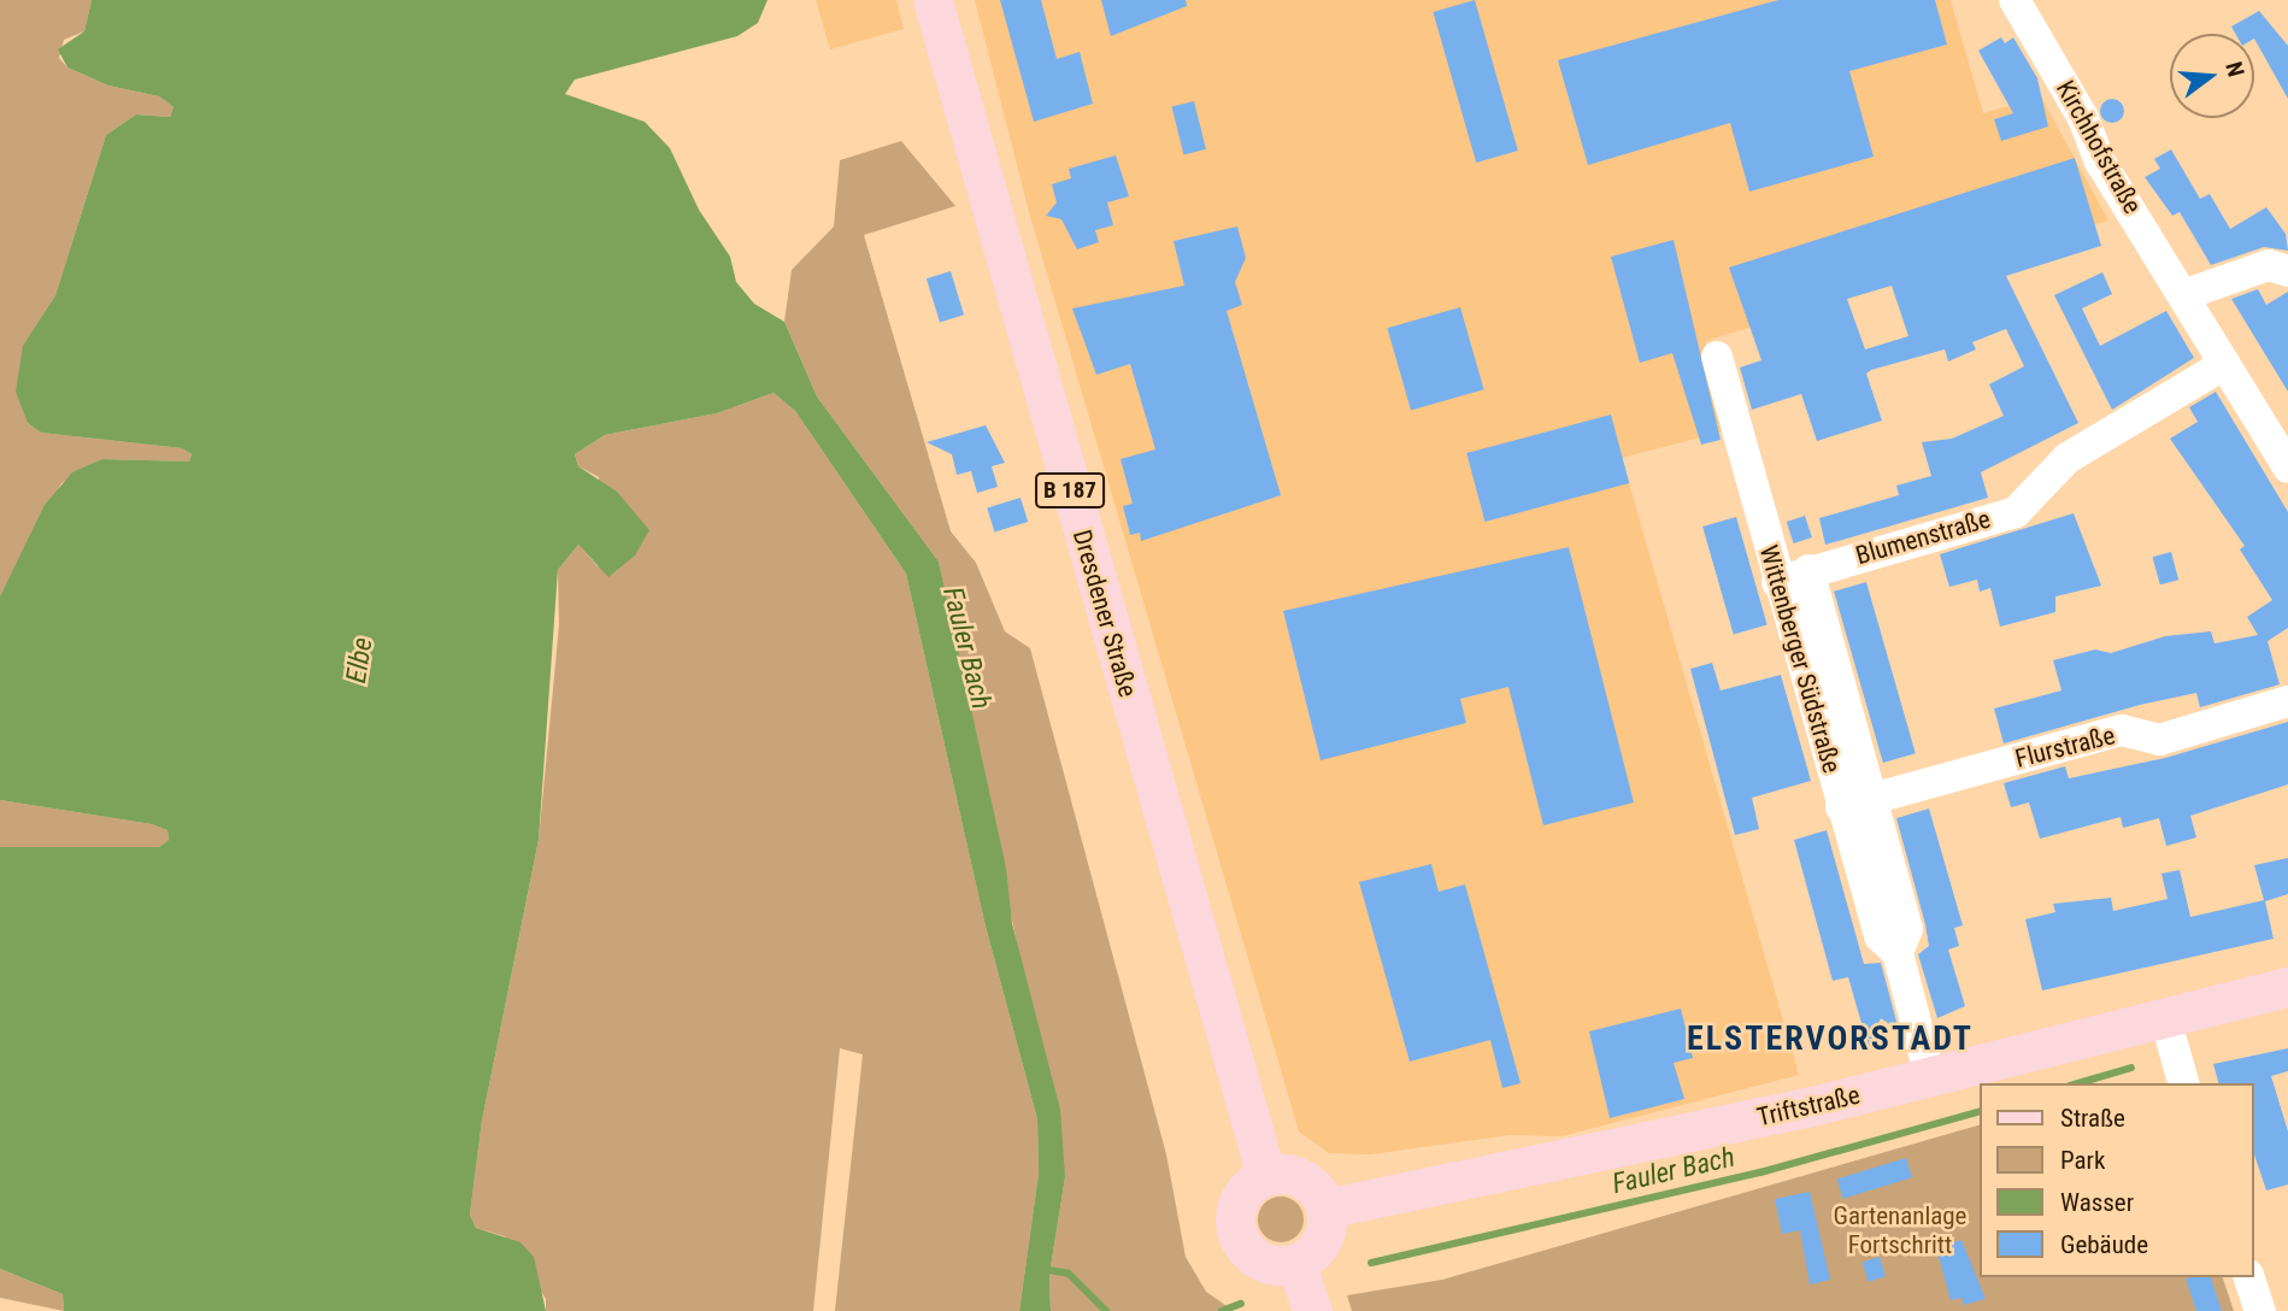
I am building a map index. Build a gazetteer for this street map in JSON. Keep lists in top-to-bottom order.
{
  "streets": {
    "main road": ["B 187", "Dresdener Straße", "Triftstraße"],
    "street": [
      "Kirchhofstraße",
      "Blumenstraße",
      "Wittenberger Südstraße",
      "Flurstraße"
    ]
  },
  "crossings": [
    ["Kirchhofstraße", "Blumenstraße"],
    ["Blumenstraße", "Wittenberger Südstraße"],
    ["Dresdener Straße", "Triftstraße"],
    ["Wittenberger Südstraße", "Flurstraße"],
    ["Wittenberger Südstraße", "Triftstraße"]
  ],
  "districts": ["ELSTERVORSTADT"],
  "water": ["Fauler Bach", "Elbe"],
  "parks": ["Gartenanlage Fortschritt"],
  "legend": [
    "Straße",
    "Park",
    "Wasser",
    "Gebäude"
  ],
  "north": "right"
}
